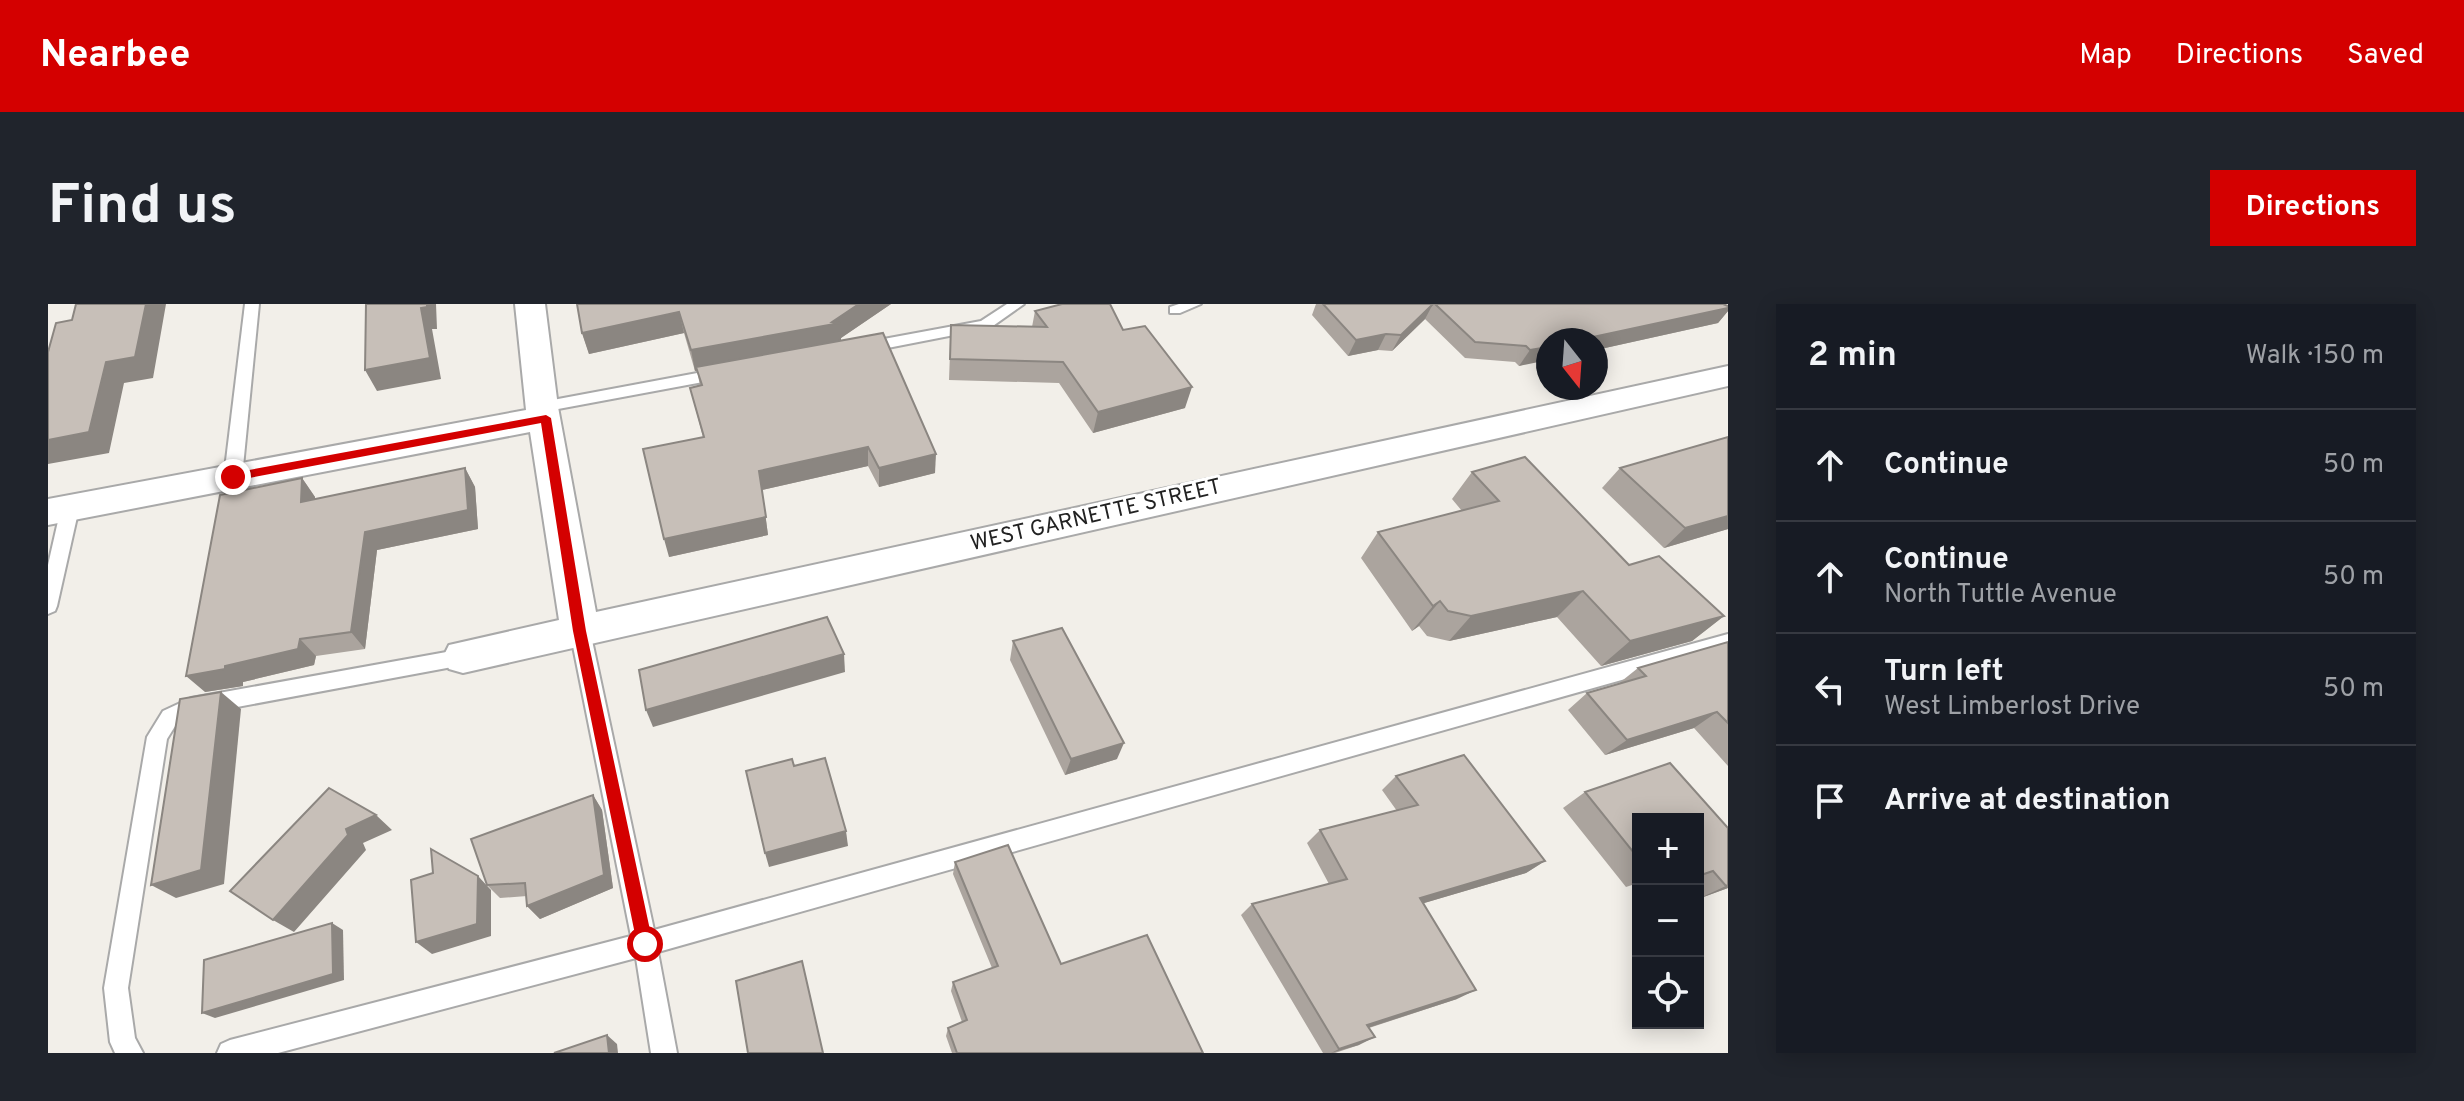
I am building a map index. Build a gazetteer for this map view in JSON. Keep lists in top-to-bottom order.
{
  "streets": {
    "street": ["WEST GARNETTE STREET"]
  },
  "north": "bottom",
  "page": {
    "header": "Nearbee",
    "nav": ["Map", "Directions", "Saved"],
    "buttons": "Directions",
    "title": "Find us",
    "heading": ["2 min", "Walk · 150 m"],
    "list": [
      ["Continue", "50 m"],
      ["Continue", "North Tuttle Avenue", "50 m"],
      ["Turn left", "West Limberlost Drive", "50 m"],
      "Arrive at destination"
    ],
    "map_buttons": ["+", "−"]
  }
}
